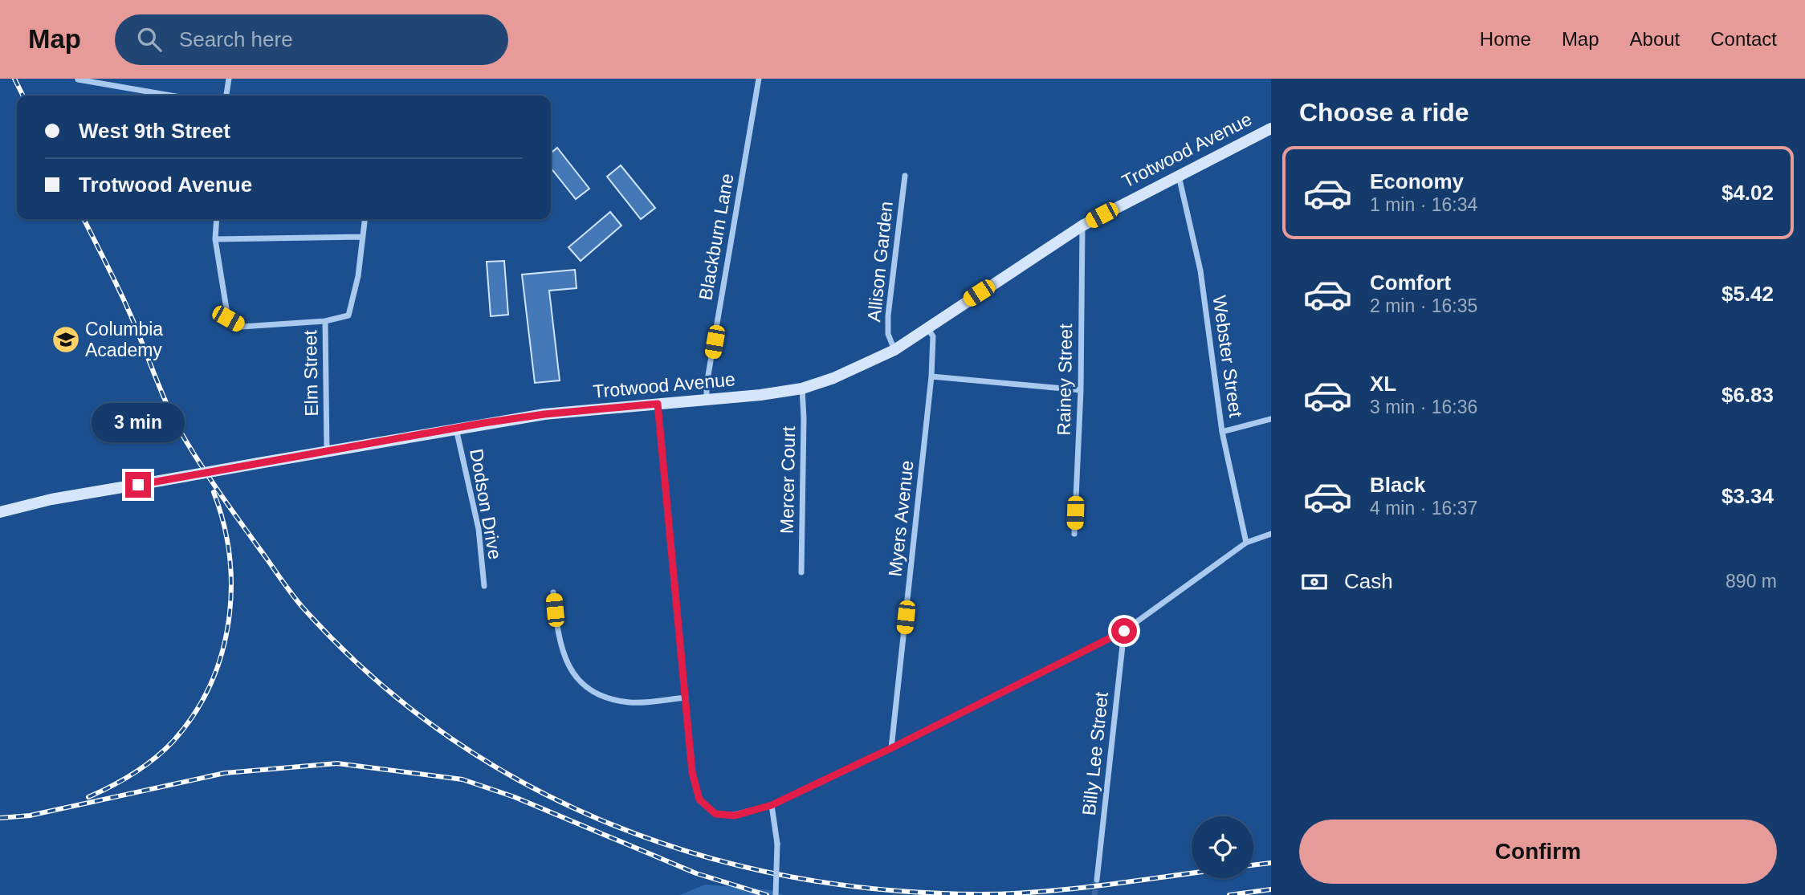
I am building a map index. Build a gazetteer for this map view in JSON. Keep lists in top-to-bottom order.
{
  "streets": {
    "main road": ["Trotwood Avenue"],
    "street": [
      "Blackburn Lane",
      "Allison Garden",
      "Webster Street",
      "Elm Street",
      "Rainey Street",
      "Mercer Court",
      "Dodson Drive",
      "Myers Avenue",
      "Billy Lee Street"
    ]
  },
  "crossings": [
    ["Trotwood Avenue", "Blackburn Lane"],
    ["Trotwood Avenue", "Allison Garden"],
    ["Trotwood Avenue", "Webster Street"],
    ["Trotwood Avenue", "Elm Street"],
    ["Trotwood Avenue", "Rainey Street"],
    ["Trotwood Avenue", "Mercer Court"],
    ["Trotwood Avenue", "Dodson Drive"],
    ["Trotwood Avenue", "Myers Avenue"]
  ],
  "places": {
    "school or university": ["Columbia Academy"]
  },
  "page": {
    "header": "Map",
    "search": "Search here",
    "nav": [
      "Home",
      "Map",
      "About",
      "Contact"
    ],
    "heading": "Choose a ride",
    "banner": ["West 9th Street", "Trotwood Avenue"],
    "list": [
      {
        "name": "Economy",
        "note": "1 min · 16:34",
        "value": "$4.02"
      },
      {
        "name": "Comfort",
        "note": "2 min · 16:35",
        "value": "$5.42"
      },
      {
        "name": "XL",
        "note": "3 min · 16:36",
        "value": "$6.83"
      },
      {
        "name": "Black",
        "note": "4 min · 16:37",
        "value": "$3.34"
      }
    ],
    "bubble": "3 min",
    "pay": ["Cash", "890 m"],
    "buttons": "Confirm"
  }
}
